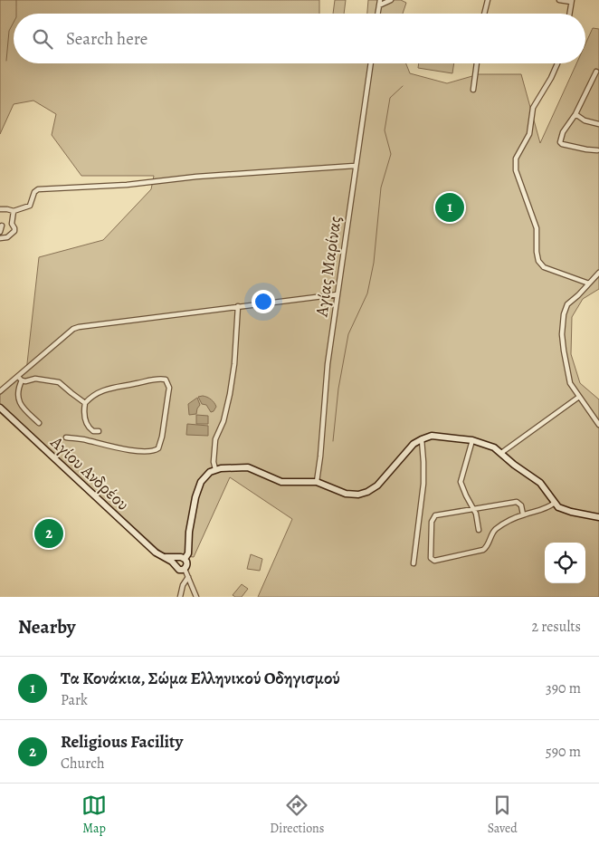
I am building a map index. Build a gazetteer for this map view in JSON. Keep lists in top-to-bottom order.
{
  "streets": {
    "street": ["Αγίας Μαρίνας", "Αγίου Ανδρέου"]
  },
  "page": {
    "search": "Search here",
    "pins": ["1", "2"],
    "heading": ["Nearby", "2 results"],
    "list": [
      {
        "mark": "1",
        "name": "Τα Κονάκια, Σώμα Ελληνικού Οδηγισμού",
        "note": "Park",
        "value": "390 m"
      },
      {
        "mark": "2",
        "name": "Religious Facility",
        "note": "Church",
        "value": "590 m"
      }
    ],
    "nav": ["Map", "Directions", "Saved"]
  }
}
